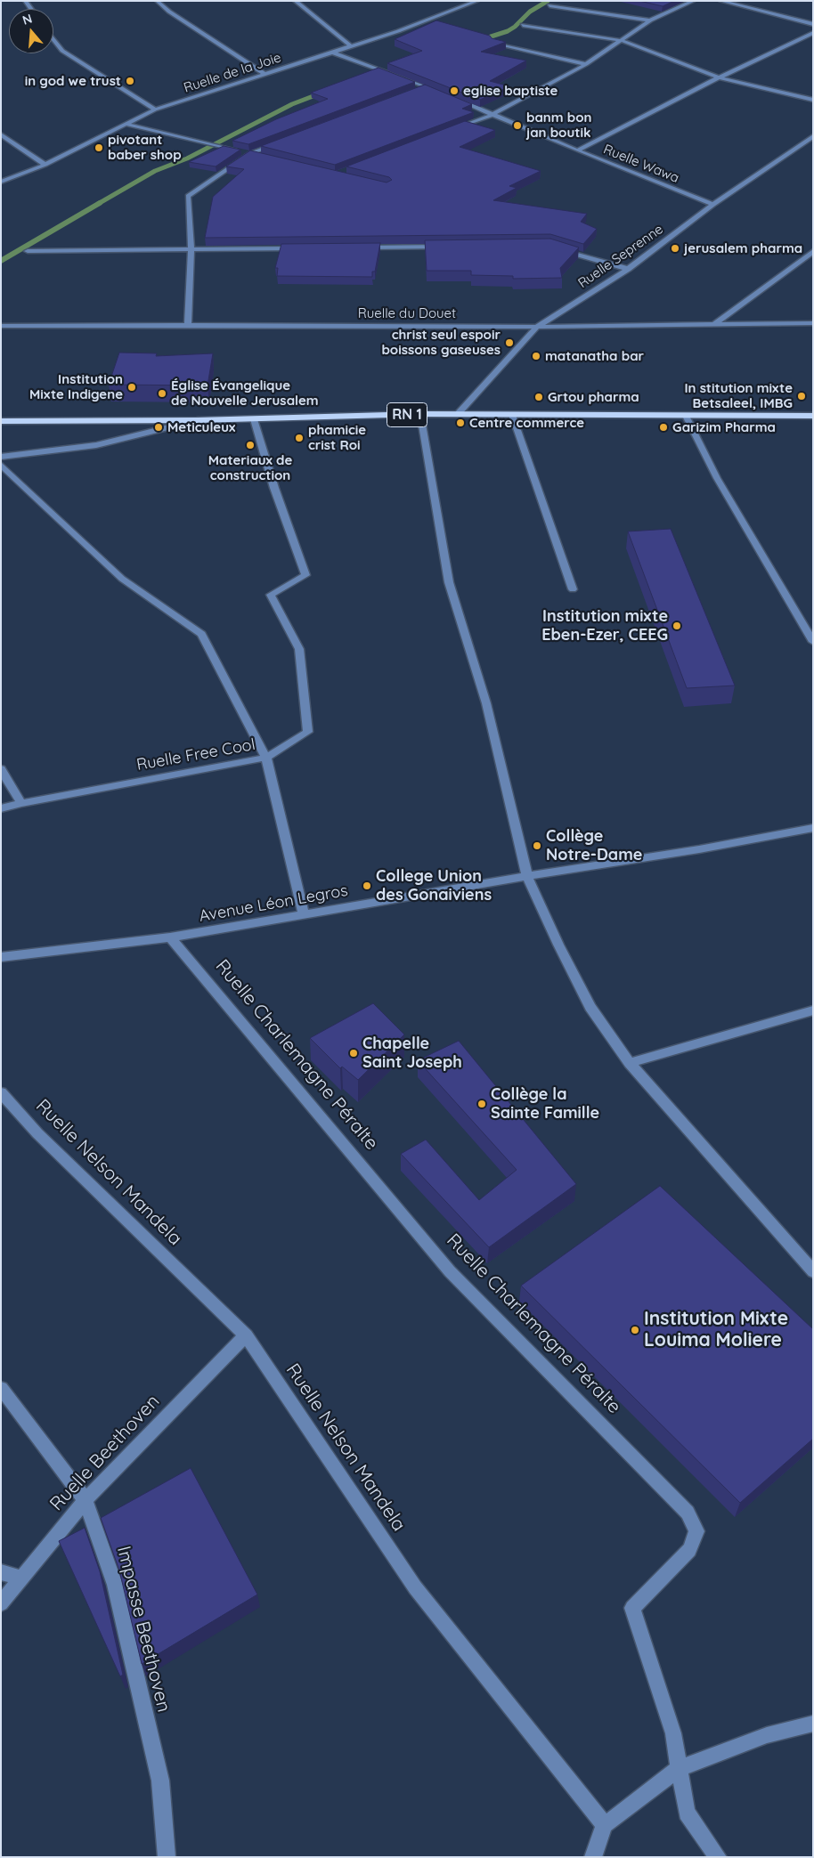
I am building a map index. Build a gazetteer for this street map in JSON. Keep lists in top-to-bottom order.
{
  "streets": {
    "main road": ["RN 1"],
    "street": [
      "Ruelle de la Joie",
      "Ruelle Wawa",
      "Ruelle Seprenne",
      "Ruelle du Douet",
      "Ruelle Free Cool",
      "Avenue Léon Legros",
      "Ruelle Charlemagne Péralte",
      "Ruelle Nelson Mandela",
      "Ruelle Beethoven",
      "Impasse Beethoven"
    ]
  },
  "crossings": [
    ["Ruelle Wawa", "Ruelle Seprenne"],
    ["Ruelle Seprenne", "Ruelle du Douet"],
    ["Ruelle Seprenne", "RN 1"],
    ["RN 1", "Ruelle Free Cool"],
    ["Avenue Léon Legros", "Ruelle Charlemagne Péralte"],
    ["Ruelle Nelson Mandela", "Ruelle Beethoven"],
    ["Ruelle Beethoven", "Impasse Beethoven"]
  ],
  "places": [
    "in god we trust",
    "eglise baptiste",
    "banm bon jan boutik",
    "pivotant baber shop",
    "jerusalem pharma",
    "christ seul espoir boissons gaseuses",
    "matanatha bar",
    "Institution Mixte Indigene",
    "Église Évangelique de Nouvelle Jerusalem",
    "In stitution mixte Betsaleel, IMBG",
    "Grtou pharma",
    "Centre commerce",
    "Meticuleux",
    "Garizim Pharma",
    "phamicie crist Roi",
    "Materiaux de construction",
    "Institution mixte Eben-Ezer, CEEG",
    "Collège Notre-Dame",
    "College Union des Gonaiviens",
    "Chapelle Saint Joseph",
    "Collège la Sainte Famille",
    "Institution Mixte Louima Moliere"
  ],
  "north": "top"
}
